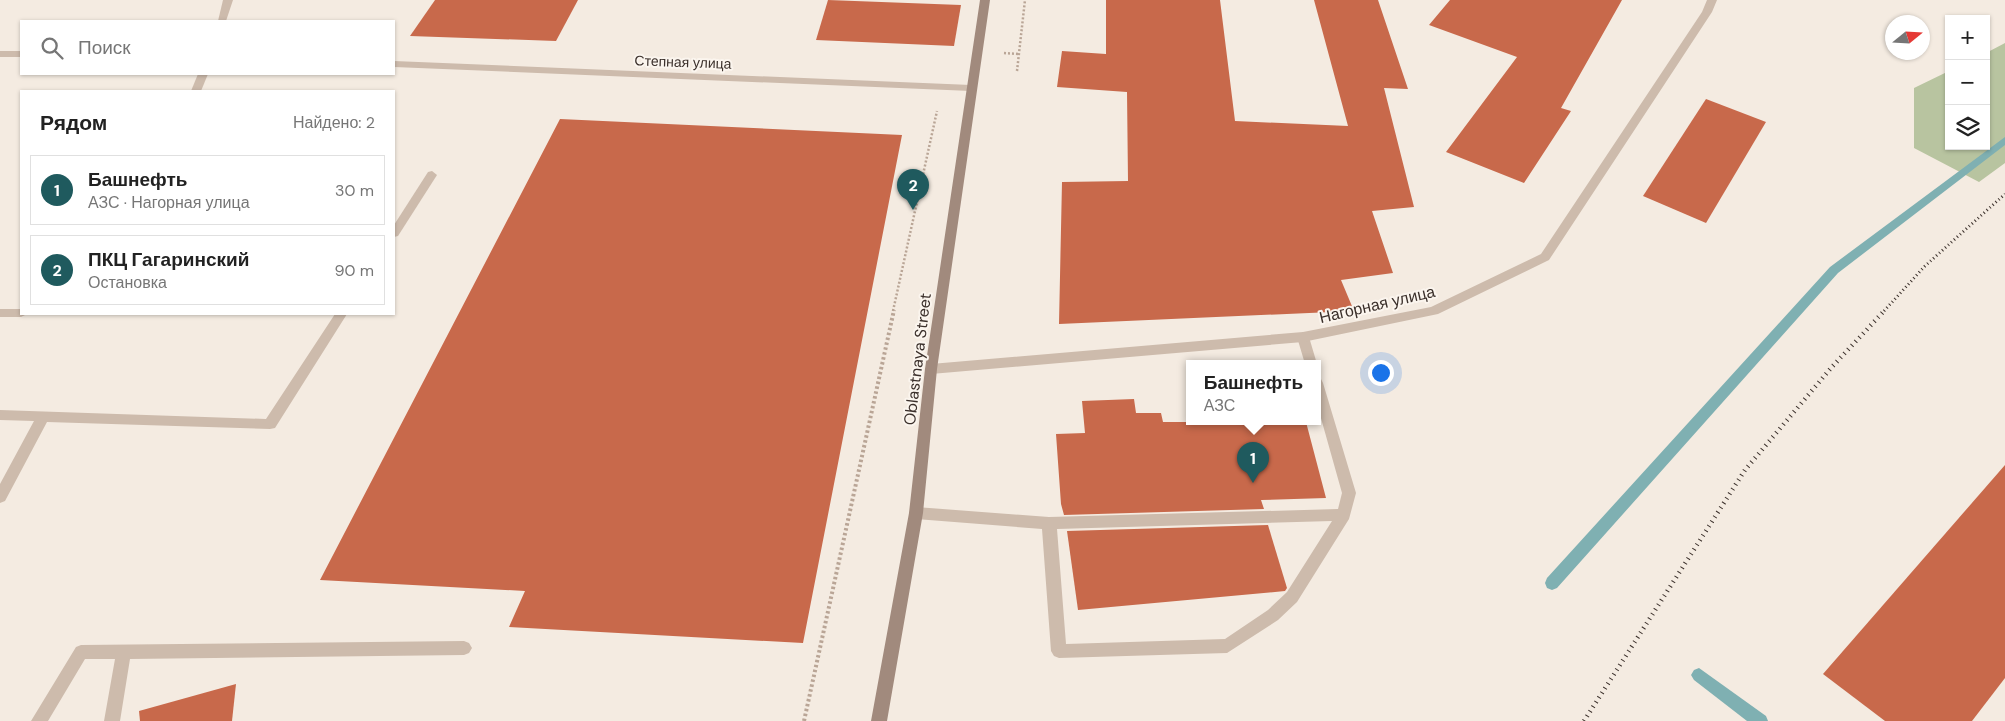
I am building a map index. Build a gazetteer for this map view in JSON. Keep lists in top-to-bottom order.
{
  "streets": {
    "main road": ["Oblastnaya Street"],
    "street": ["Степная улица", "Нагорная улица"]
  },
  "crossings": [
    ["Степная улица", "Oblastnaya Street"],
    ["Нагорная улица", "Oblastnaya Street"]
  ],
  "north": "right",
  "page": {
    "map_buttons": ["+", "−"],
    "search": "Поиск",
    "heading": ["Рядом", "Найдено: 2"],
    "list": [
      {
        "mark": "1",
        "name": "Башнефть",
        "note": "АЗС · Нагорная улица",
        "value": "30 m"
      },
      {
        "mark": "2",
        "name": "ПКЦ Гагаринский",
        "note": "Остановка",
        "value": "90 m"
      }
    ],
    "pins": ["2", "1"],
    "popup": ["Башнефть", "АЗС"]
  }
}
